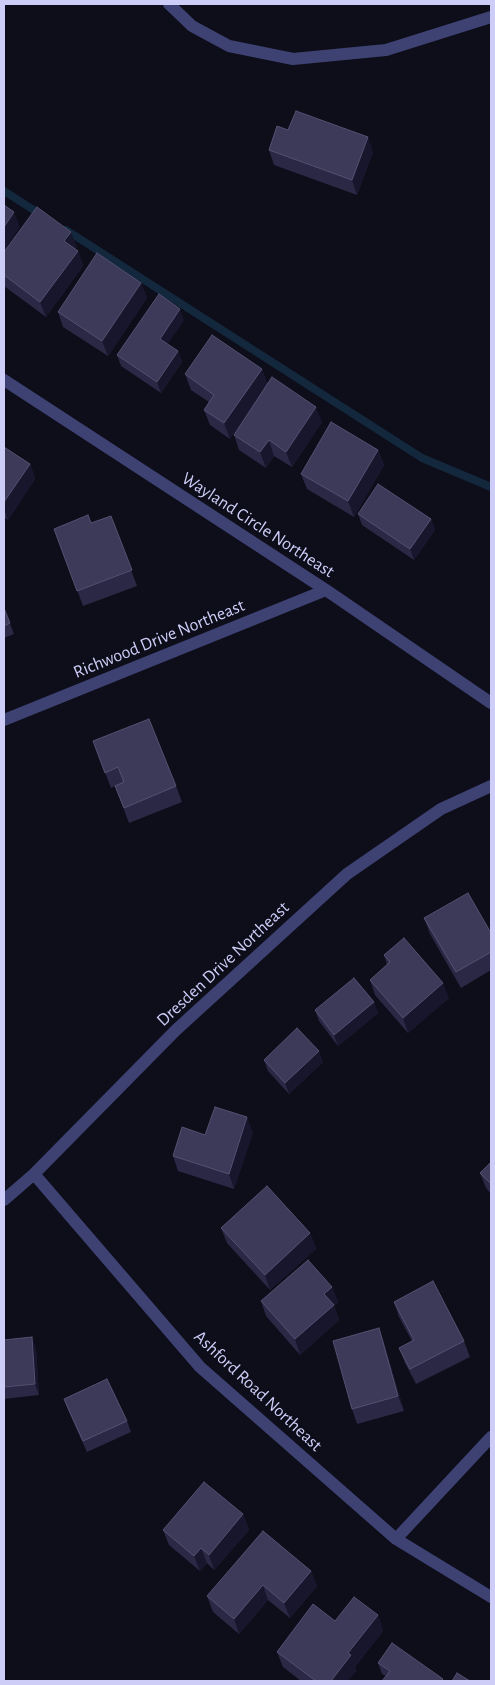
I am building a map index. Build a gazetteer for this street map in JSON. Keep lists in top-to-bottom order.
{
  "streets": {
    "street": [
      "Wayland Circle Northeast",
      "Richwood Drive Northeast",
      "Dresden Drive Northeast",
      "Ashford Road Northeast"
    ]
  },
  "crossings": [
    ["Wayland Circle Northeast", "Richwood Drive Northeast"],
    ["Dresden Drive Northeast", "Ashford Road Northeast"]
  ]
}
